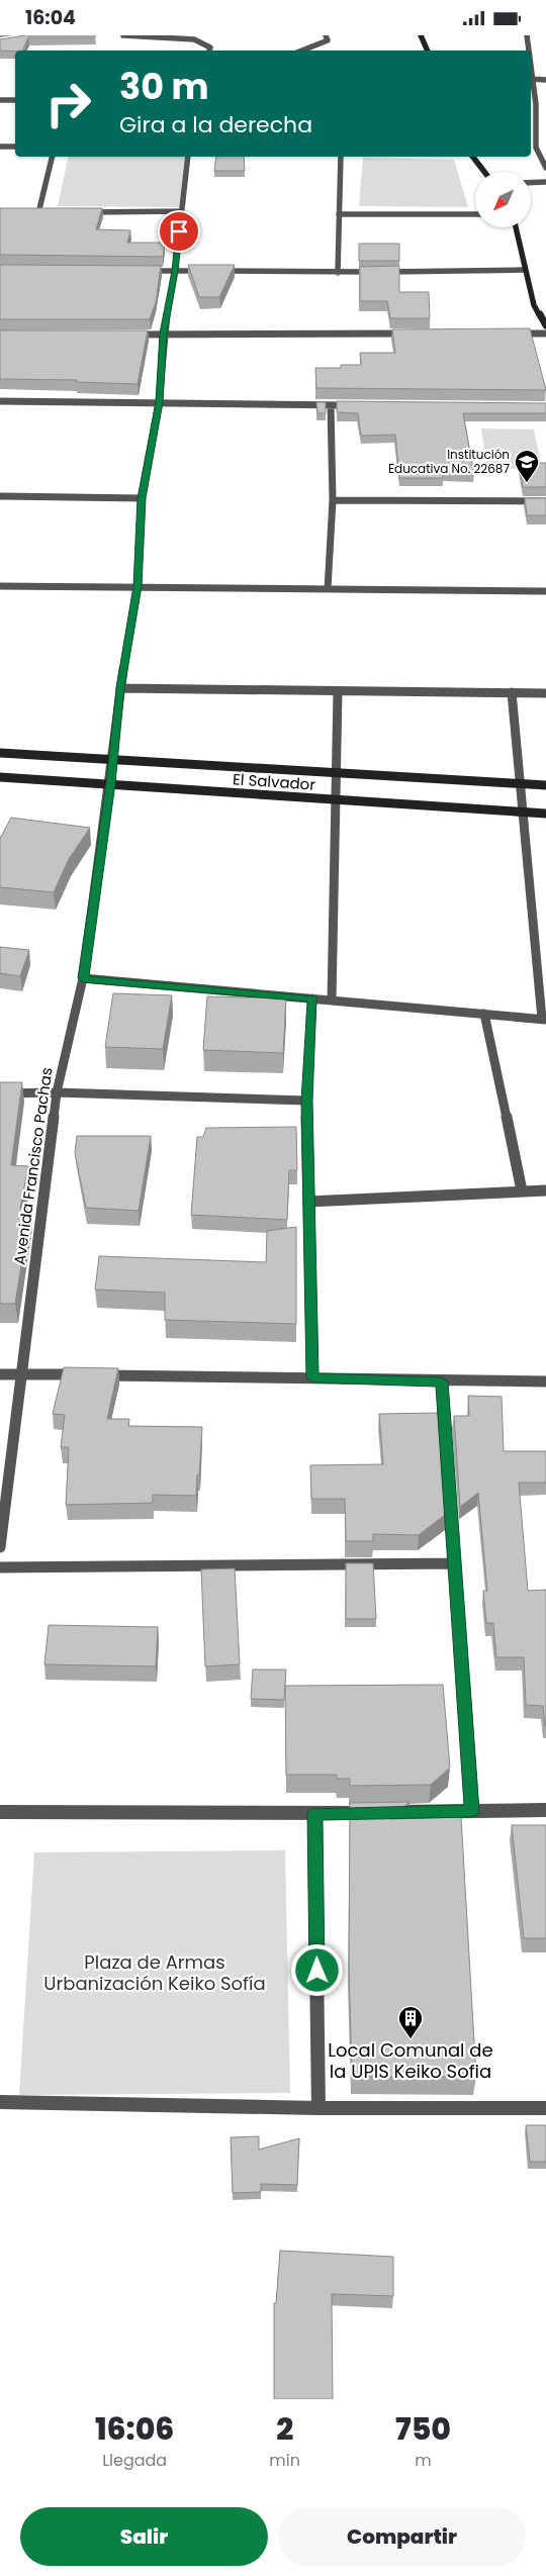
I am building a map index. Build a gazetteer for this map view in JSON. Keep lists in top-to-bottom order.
{
  "streets": {
    "street": ["El Salvador", "Avenida Francisco Pachas"]
  },
  "crossings": [
    ["El Salvador", "Avenida Francisco Pachas"]
  ],
  "parks": ["Plaza de Armas Urbanización Keiko Sofía"],
  "places": {
    "school or university": ["Institución Educativa No. 22687"],
    "building": ["Local Comunal de la UPIS Keiko Sofia"]
  },
  "north": "bottom left",
  "page": {
    "status": "16:04",
    "turn": ["30 m", "Gira a la derecha"],
    "eta": [
      "16:06",
      "Llegada",
      "2",
      "min",
      "750",
      "m"
    ],
    "buttons": ["Salir", "Compartir"]
  }
}
